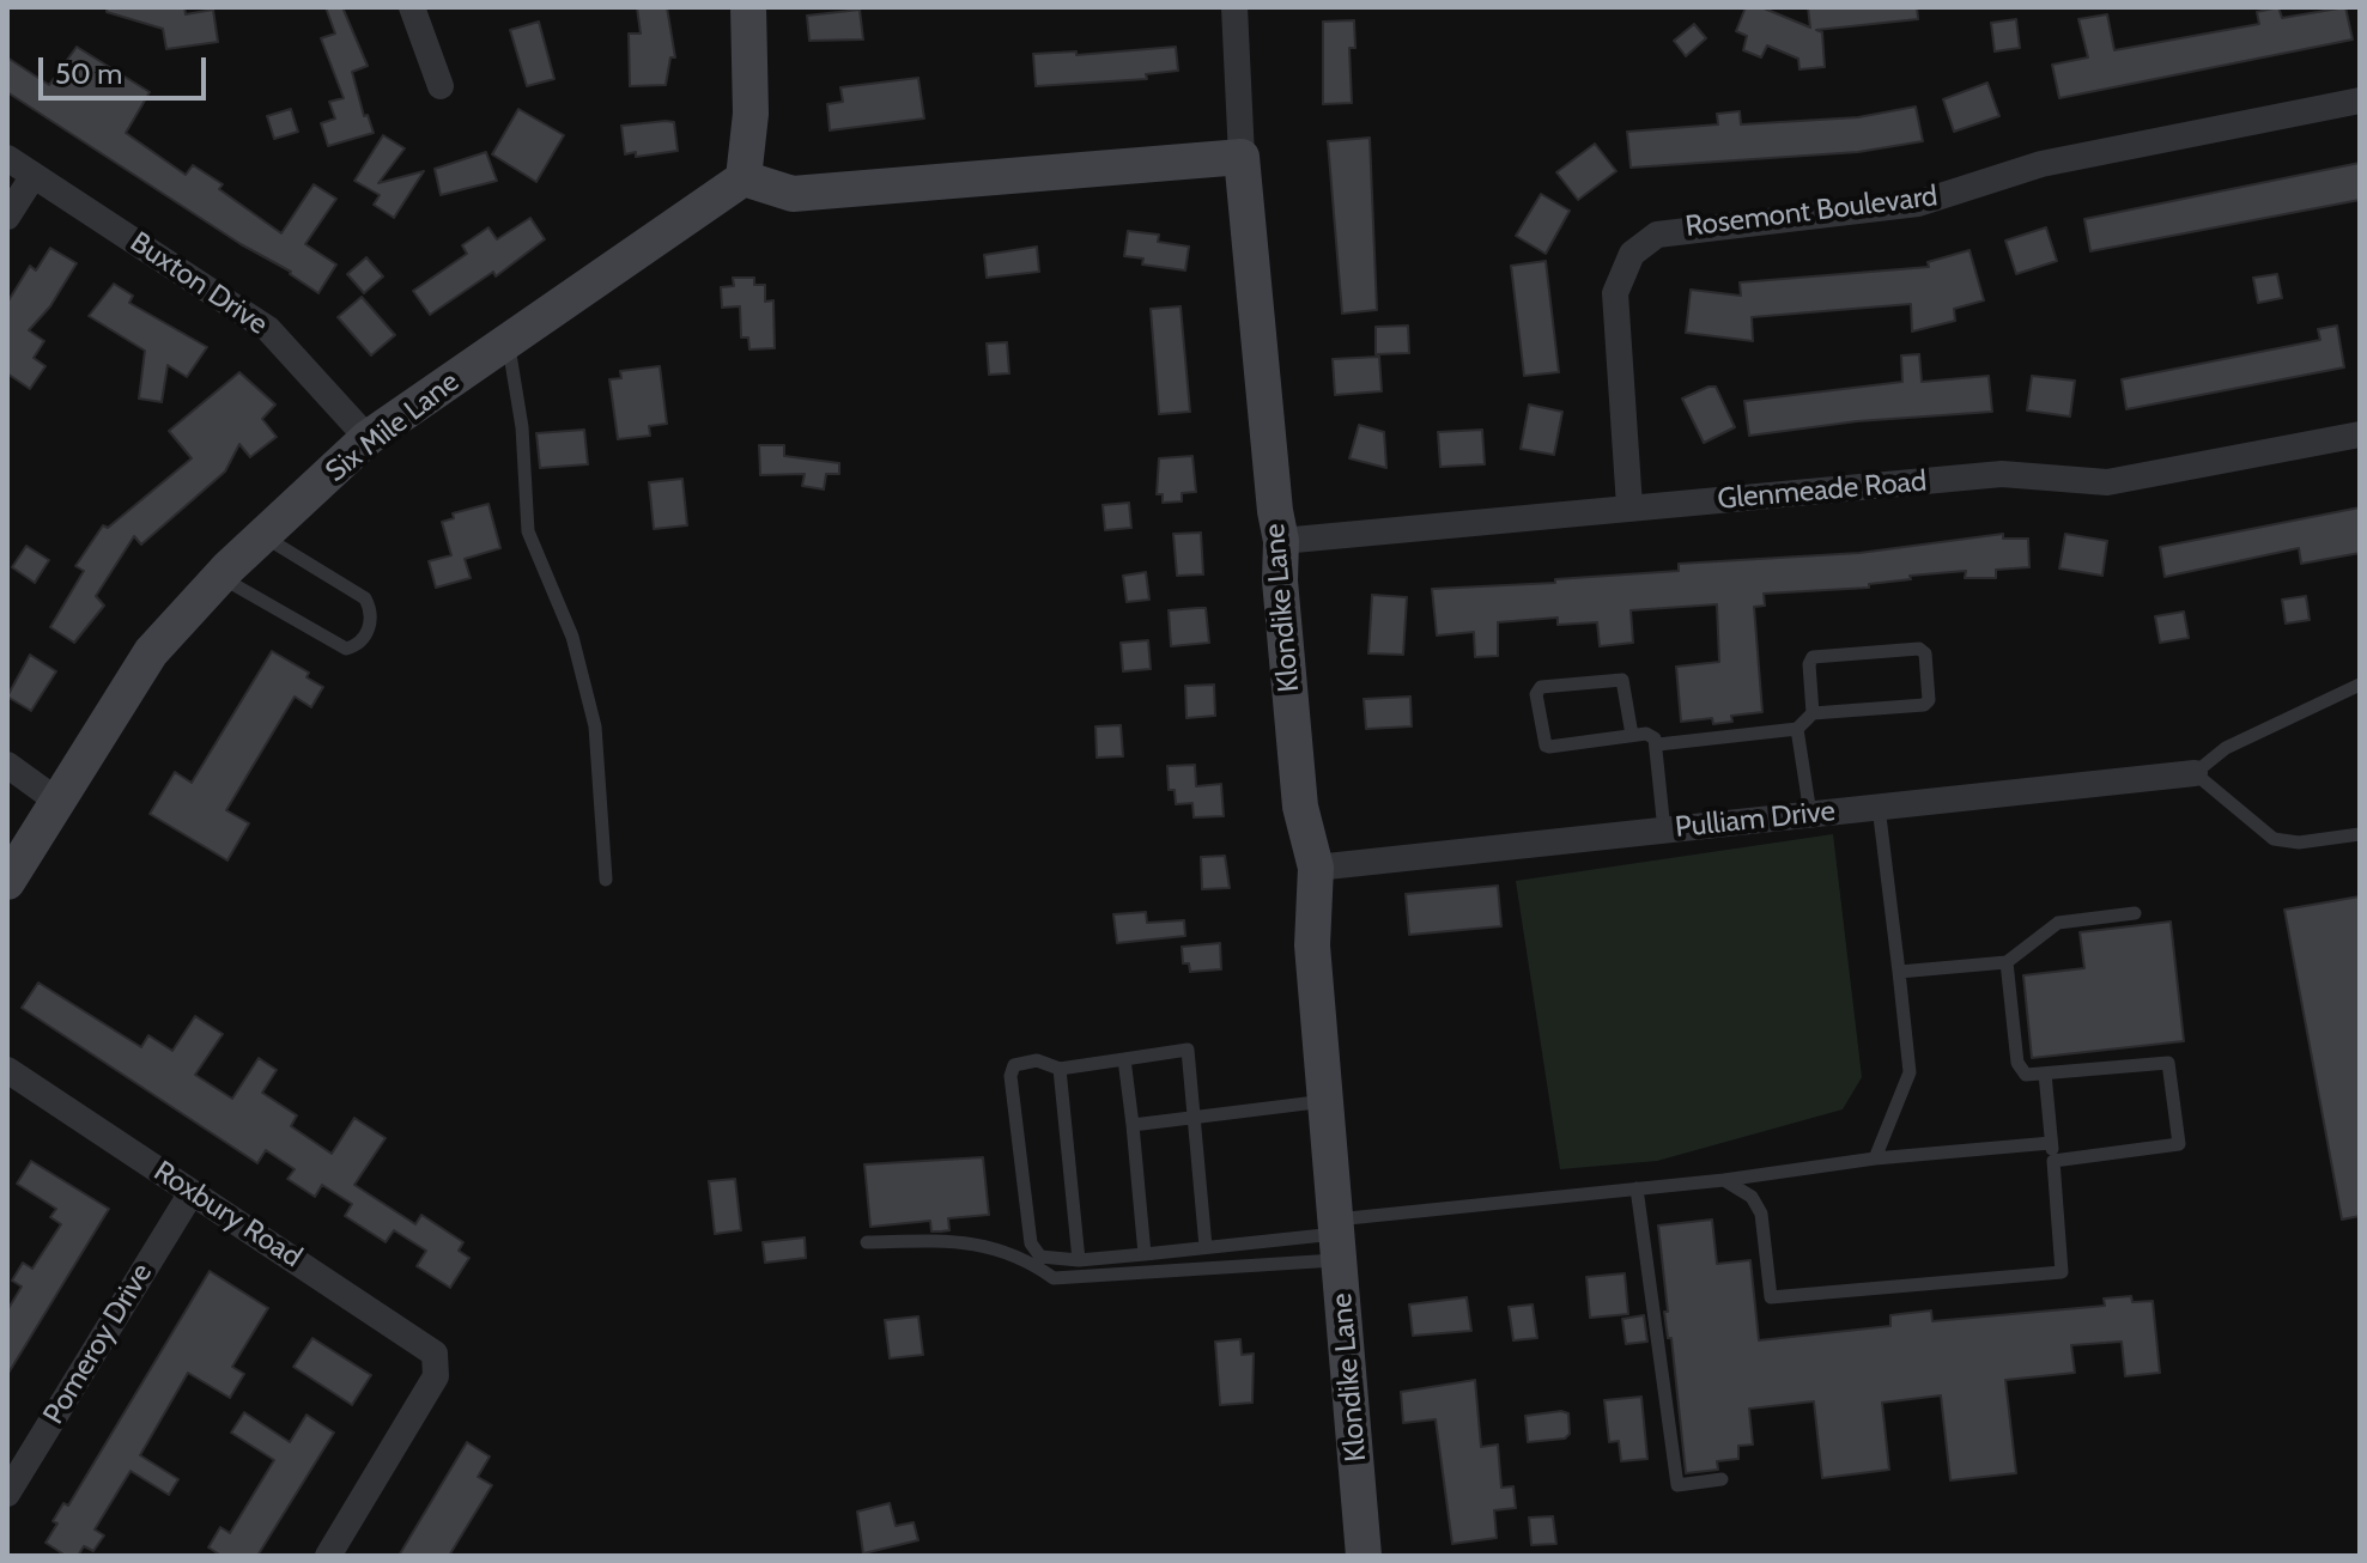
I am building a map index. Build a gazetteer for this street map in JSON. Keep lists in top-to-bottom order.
{
  "streets": {
    "street": [
      "Rosemont Boulevard",
      "Buxton Drive",
      "Six Mile Lane",
      "Glenmeade Road",
      "Klondike Lane",
      "Pulliam Drive",
      "Roxbury Road",
      "Pomeroy Drive"
    ]
  },
  "crossings": [
    ["Rosemont Boulevard", "Glenmeade Road"],
    ["Buxton Drive", "Six Mile Lane"],
    ["Glenmeade Road", "Klondike Lane"],
    ["Klondike Lane", "Pulliam Drive"],
    ["Roxbury Road", "Pomeroy Drive"]
  ],
  "scale_bar": "50 m"
}
